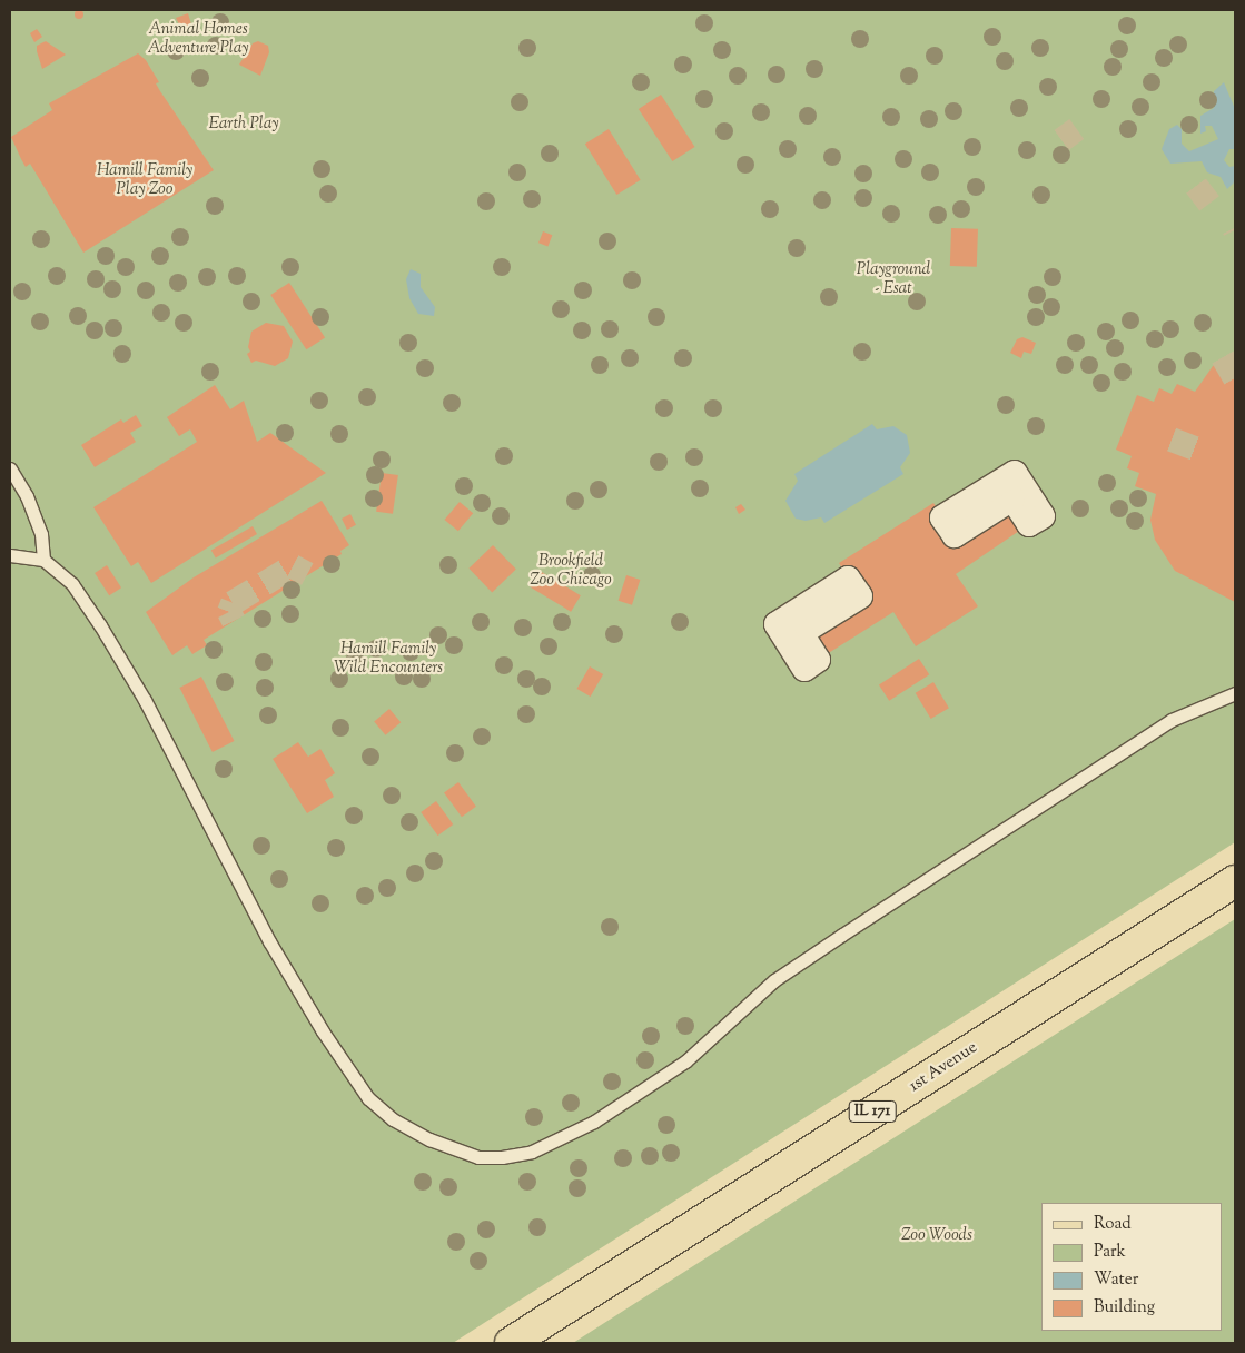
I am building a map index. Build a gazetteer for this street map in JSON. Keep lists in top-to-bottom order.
{
  "streets": {
    "main road": ["1st Avenue", "IL 171"]
  },
  "parks": [
    "Animal Homes Adventure Play",
    "Earth Play",
    "Hamill Family Play Zoo",
    "Playground - Esat",
    "Brookfield Zoo Chicago",
    "Hamill Family Wild Encounters",
    "Zoo Woods"
  ],
  "legend": [
    "Road",
    "Park",
    "Water",
    "Building"
  ]
}
